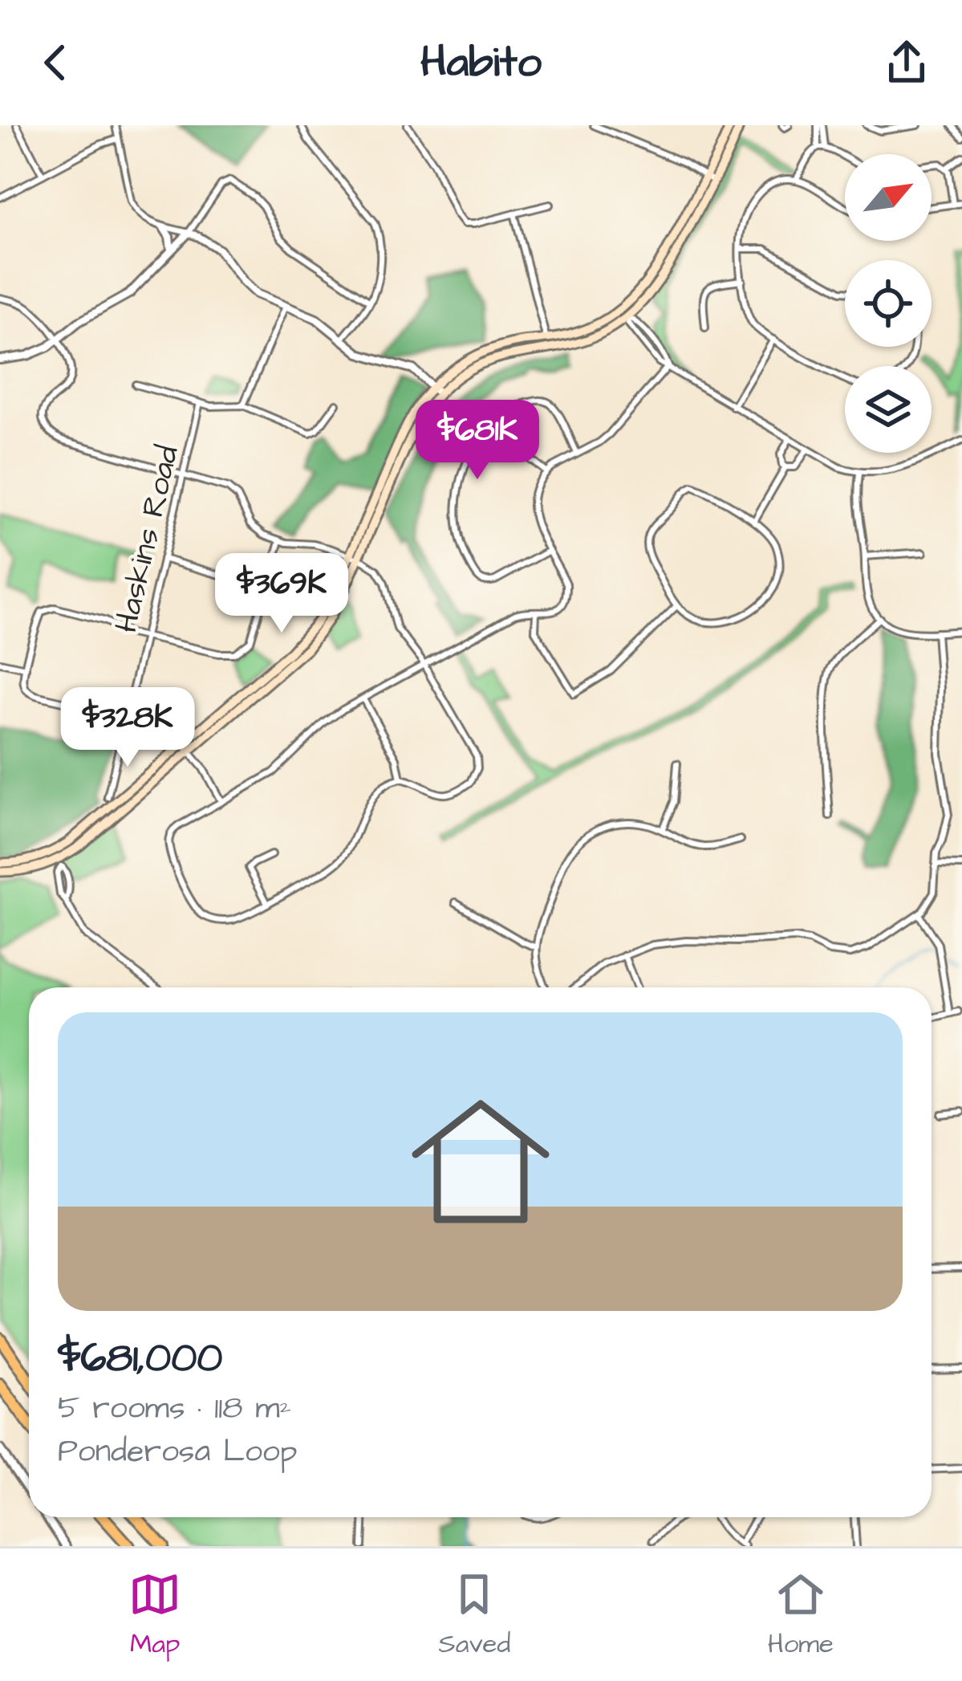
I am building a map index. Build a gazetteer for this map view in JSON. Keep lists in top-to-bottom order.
{
  "streets": {
    "street": ["Haskins Road"]
  },
  "north": "top right",
  "page": {
    "header": "Habito",
    "price": ["$681K", "$369K", "$328K"],
    "list": [
      {
        "name": "$681,000",
        "note": "5 rooms · 118 m² · Ponderosa Loop"
      }
    ],
    "tabs": ["Map", "Saved", "Home"]
  }
}
